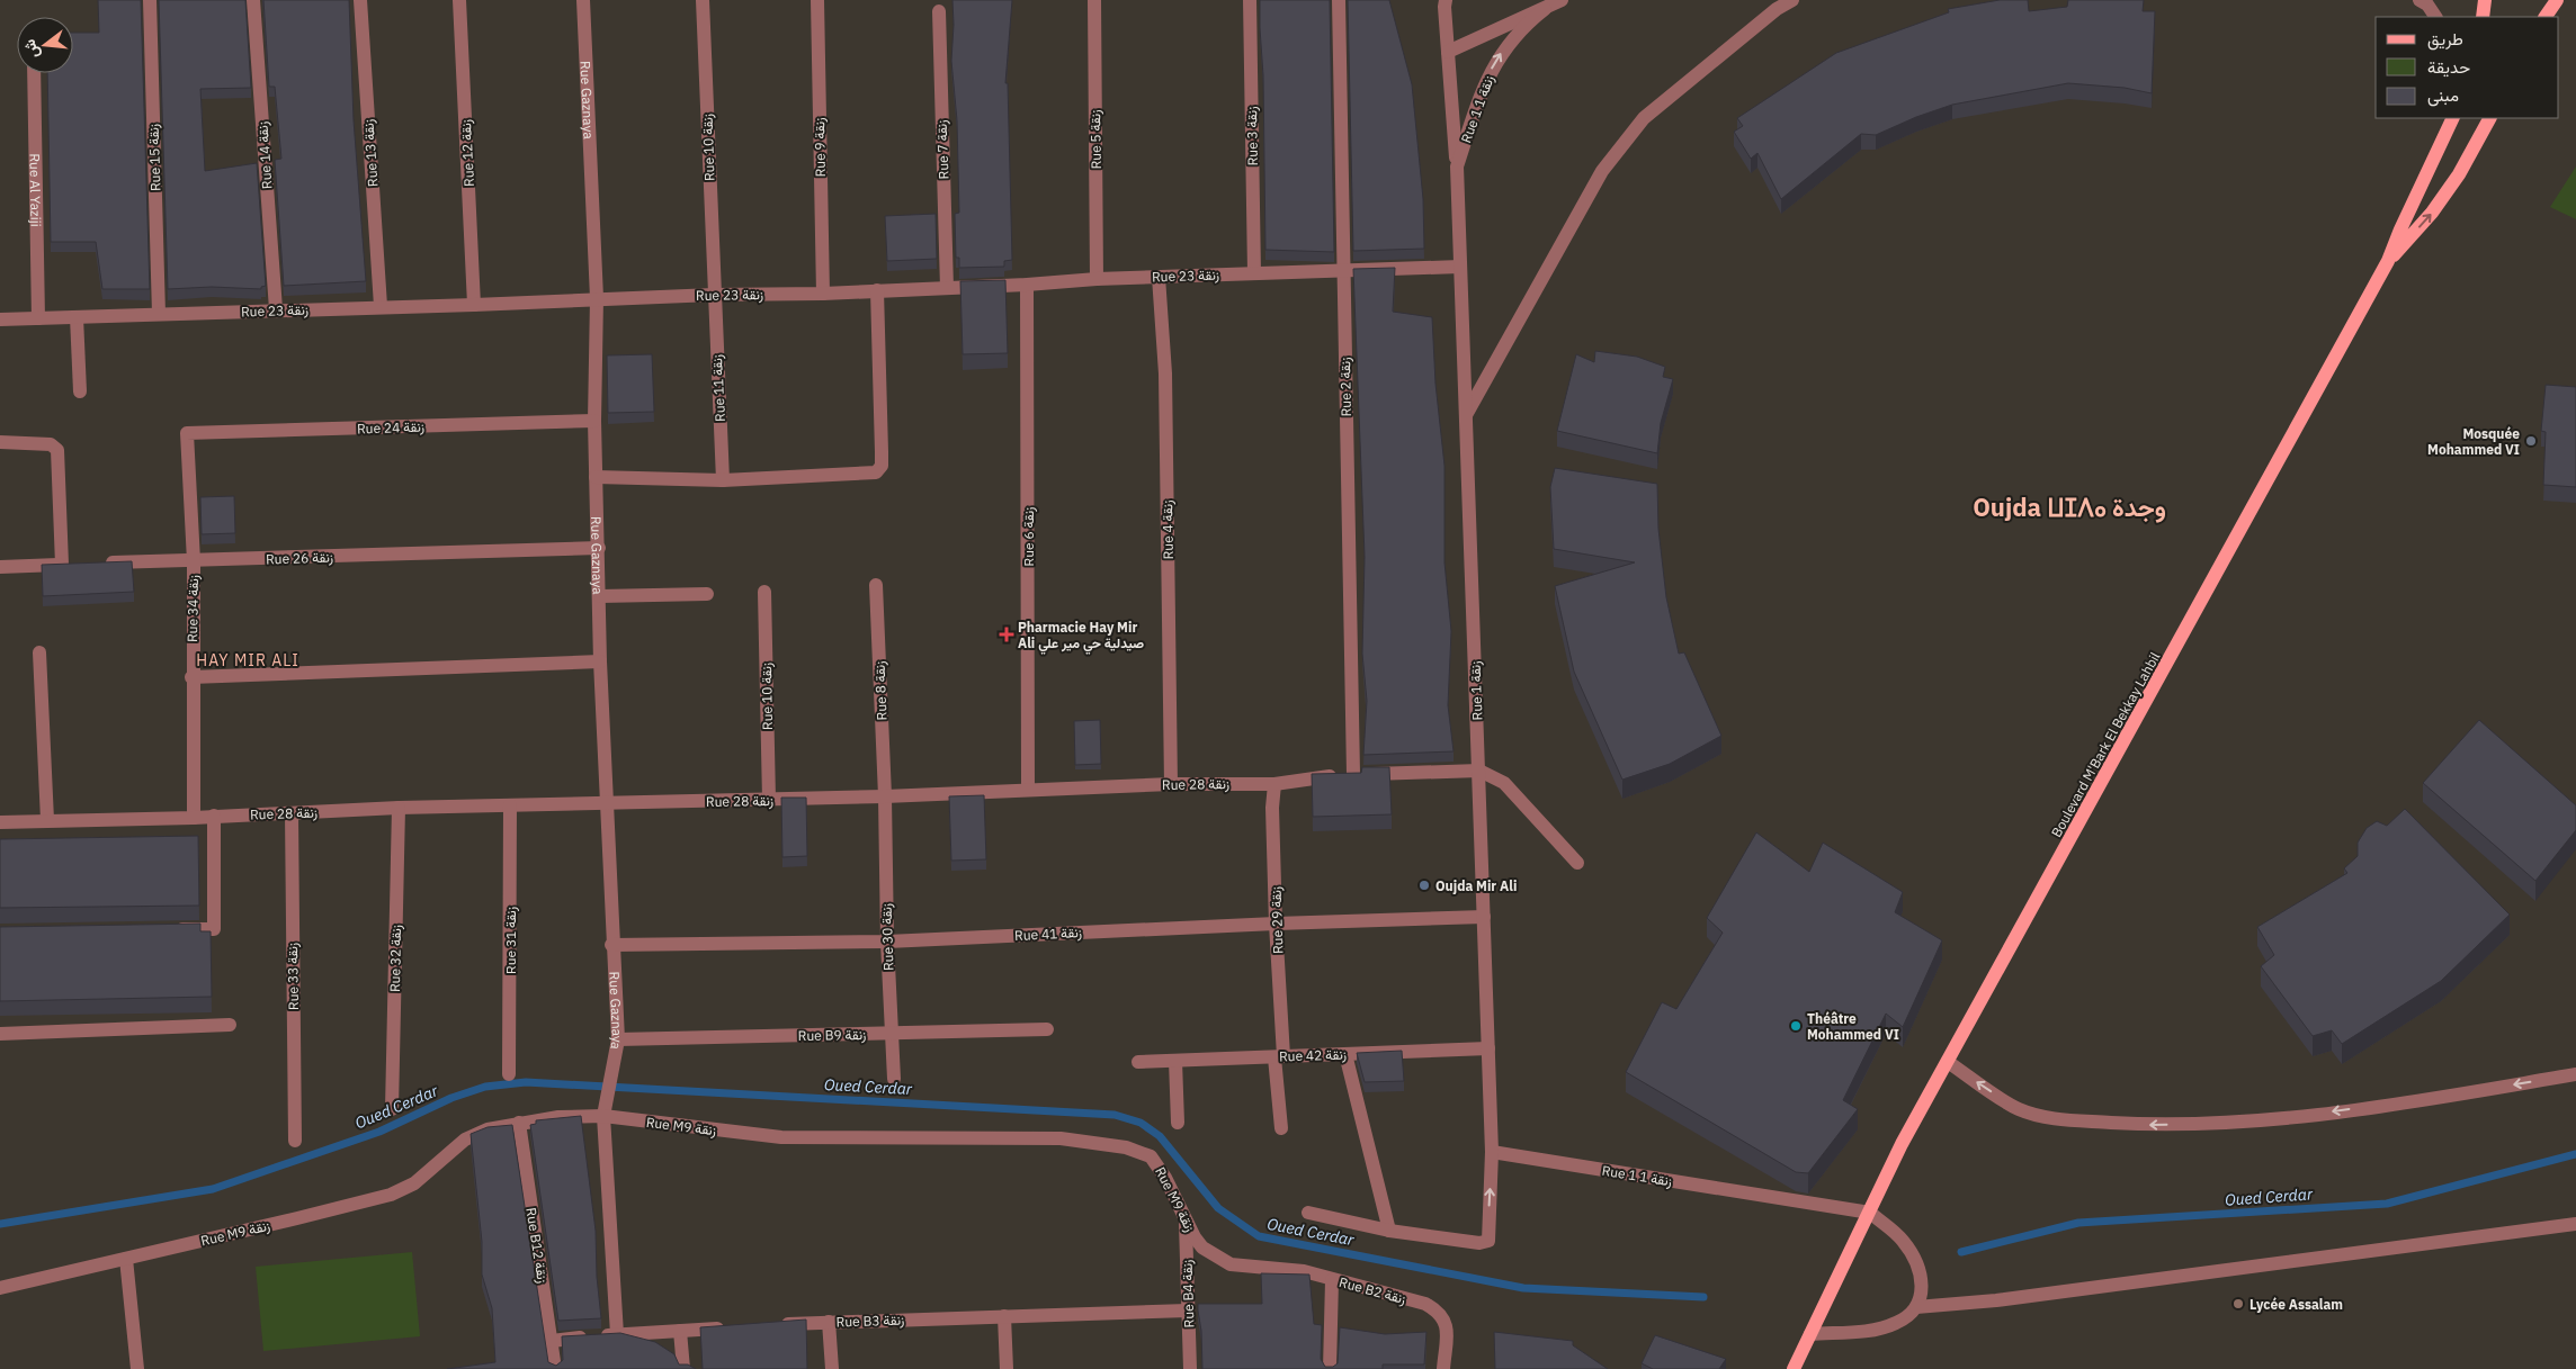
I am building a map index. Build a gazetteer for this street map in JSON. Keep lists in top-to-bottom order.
{
  "streets": {
    "main road": ["Boulevard M'Bark El Bekkay Lahbil"],
    "street": [
      "Rue Gaznaya",
      "Rue 1 زنقة 1",
      "Rue 3 زنقة",
      "Rue 5 زنقة",
      "Rue 10 زنقة",
      "Rue 9 زنقة",
      "Rue 7 زنقة",
      "Rue 13 زنقة",
      "Rue 12 زنقة",
      "Rue 14 زنقة",
      "Rue 15 زنقة",
      "Rue Al Yaziji",
      "Rue 23 زنقة",
      "Rue 2 زنقة",
      "Rue 11 زنقة",
      "Rue 24 زنقة",
      "Rue 4 زنقة",
      "Rue 6 زنقة",
      "Rue 26 زنقة",
      "Rue 34 زنقة",
      "Rue 8 زنقة",
      "Rue زنقة 1",
      "Rue 28 زنقة",
      "Rue 29 زنقة",
      "Rue 41 زنقة",
      "Rue 30 زنقة",
      "Rue 31 زنقة",
      "Rue 32 زنقة",
      "Rue 33 زنقة",
      "Rue B9 زنقة",
      "Rue 42 زنقة",
      "Rue M9 زنقة",
      "Rue B12 زنقة",
      "Rue B2 زنقة",
      "Rue B4 زنقة",
      "Rue B3 زنقة"
    ]
  },
  "crossings": [
    ["Rue Gaznaya", "Rue 23 زنقة"],
    ["Rue Gaznaya", "Rue 24 زنقة"],
    ["Rue Gaznaya", "Rue 26 زنقة"],
    ["Rue Gaznaya", "Rue 28 زنقة"],
    ["Rue Gaznaya", "Rue 41 زنقة"],
    ["Rue Gaznaya", "Rue B9 زنقة"],
    ["Rue Gaznaya", "Rue M9 زنقة"],
    ["Rue 1 زنقة 1", "Rue زنقة 1"],
    ["Rue 1 زنقة 1", "Boulevard M'Bark El Bekkay Lahbil"],
    ["Rue 3 زنقة", "Rue 23 زنقة"],
    ["Rue 5 زنقة", "Rue 23 زنقة"],
    ["Rue 10 زنقة", "Rue 23 زنقة"],
    ["Rue 10 زنقة", "Rue 11 زنقة"],
    ["Rue 10 زنقة", "Rue 28 زنقة"],
    ["Rue 9 زنقة", "Rue 23 زنقة"],
    ["Rue 7 زنقة", "Rue 23 زنقة"],
    ["Rue 13 زنقة", "Rue 23 زنقة"],
    ["Rue 12 زنقة", "Rue 23 زنقة"],
    ["Rue 14 زنقة", "Rue 23 زنقة"],
    ["Rue 15 زنقة", "Rue 23 زنقة"],
    ["Rue Al Yaziji", "Rue 23 زنقة"],
    ["Rue 23 زنقة", "Rue 2 زنقة"],
    ["Rue 23 زنقة", "Rue 11 زنقة"],
    ["Rue 23 زنقة", "Rue 4 زنقة"],
    ["Rue 23 زنقة", "Rue 6 زنقة"],
    ["Rue 23 زنقة", "Rue زنقة 1"],
    ["Rue 2 زنقة", "Rue 28 زنقة"],
    ["Rue 24 زنقة", "Rue 34 زنقة"],
    ["Rue 4 زنقة", "Rue 28 زنقة"],
    ["Rue 6 زنقة", "Rue 28 زنقة"],
    ["Rue 26 زنقة", "Rue 34 زنقة"],
    ["Rue 34 زنقة", "Rue 28 زنقة"],
    ["Rue 8 زنقة", "Rue 28 زنقة"],
    ["Rue 8 زنقة", "Rue 30 زنقة"],
    ["Rue زنقة 1", "Rue 28 زنقة"],
    ["Rue زنقة 1", "Rue 41 زنقة"],
    ["Rue زنقة 1", "Rue 42 زنقة"],
    ["Rue 28 زنقة", "Rue 29 زنقة"],
    ["Rue 28 زنقة", "Rue 30 زنقة"],
    ["Rue 28 زنقة", "Rue 31 زنقة"],
    ["Rue 28 زنقة", "Rue 32 زنقة"],
    ["Rue 28 زنقة", "Rue 33 زنقة"],
    ["Rue 29 زنقة", "Rue 41 زنقة"],
    ["Rue 29 زنقة", "Rue 42 زنقة"],
    ["Rue 41 زنقة", "Rue 30 زنقة"],
    ["Rue 30 زنقة", "Rue B9 زنقة"],
    ["Rue M9 زنقة", "Rue B12 زنقة"],
    ["Rue M9 زنقة", "Rue B2 زنقة"],
    ["Rue M9 زنقة", "Rue B4 زنقة"],
    ["Rue B4 زنقة", "Rue B3 زنقة"]
  ],
  "districts": ["Oujda ⵡⵊⴷⴰ وجدة", "HAY MIR ALI"],
  "water": ["Oued Cerdar"],
  "places": {
    "other": [
      "Mosquée Mohammed VI",
      "Oujda Mir Ali",
      "Théâtre Mohammed VI",
      "Lycée Assalam"
    ],
    "health": ["Pharmacie Hay Mir Ali صيدلية حي مير علي"]
  },
  "legend": ["طريق", "حديقة", "مبنى"],
  "north": "left"
}
